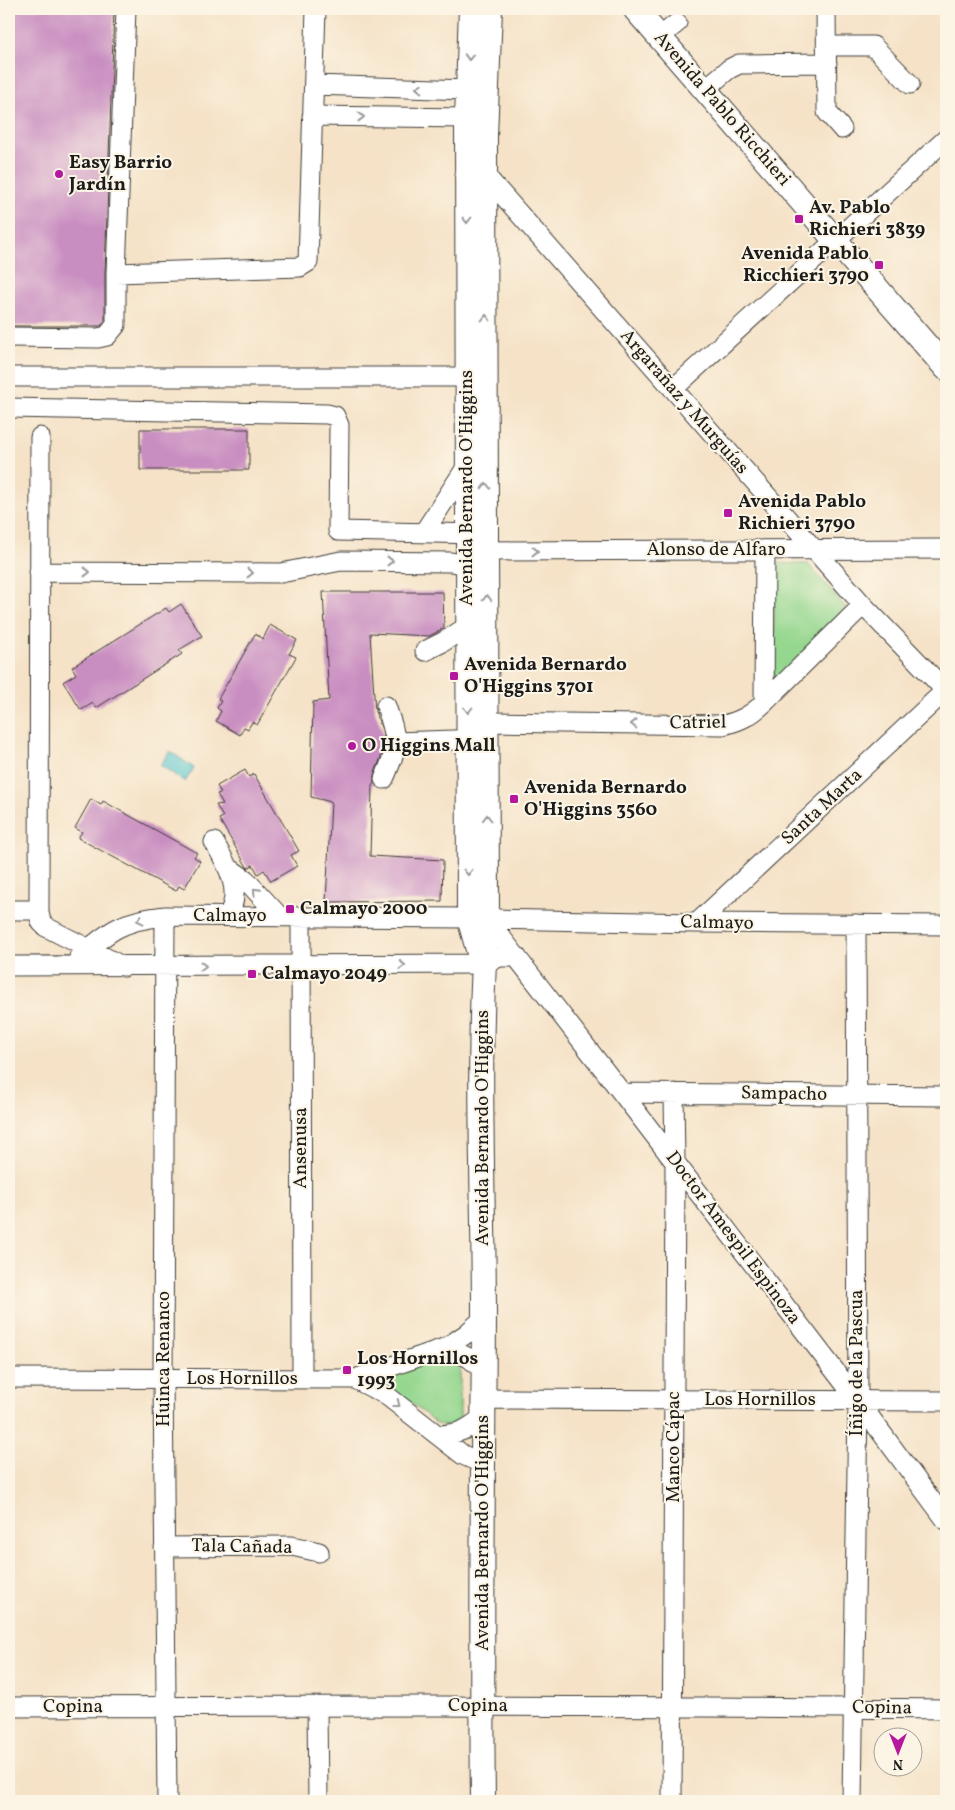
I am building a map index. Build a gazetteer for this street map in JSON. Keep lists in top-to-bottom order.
{
  "streets": {
    "main road": ["Avenida Pablo Ricchieri", "Avenida Bernardo O'Higgins"],
    "street": [
      "Argarañaz y Murguías",
      "Alonso de Alfaro",
      "Catriel",
      "Santa Marta",
      "Calmayo",
      "Sampacho",
      "Ansenusa",
      "Doctor Amespil Espinoza",
      "Huinca Renanco",
      "Íñigo de la Pascua",
      "Los Hornillos",
      "Manco Cápac",
      "Tala Cañada",
      "Copina"
    ]
  },
  "crossings": [
    ["Argarañaz y Murguías", "Avenida Bernardo O'Higgins"],
    ["Argarañaz y Murguías", "Alonso de Alfaro"],
    ["Argarañaz y Murguías", "Catriel"],
    ["Argarañaz y Murguías", "Santa Marta"],
    ["Avenida Bernardo O'Higgins", "Alonso de Alfaro"],
    ["Avenida Bernardo O'Higgins", "Catriel"],
    ["Avenida Bernardo O'Higgins", "Calmayo"],
    ["Avenida Bernardo O'Higgins", "Doctor Amespil Espinoza"],
    ["Avenida Bernardo O'Higgins", "Los Hornillos"],
    ["Avenida Bernardo O'Higgins", "Copina"],
    ["Santa Marta", "Calmayo"],
    ["Calmayo", "Ansenusa"],
    ["Calmayo", "Doctor Amespil Espinoza"],
    ["Calmayo", "Huinca Renanco"],
    ["Calmayo", "Íñigo de la Pascua"],
    ["Sampacho", "Doctor Amespil Espinoza"],
    ["Sampacho", "Íñigo de la Pascua"],
    ["Sampacho", "Manco Cápac"],
    ["Ansenusa", "Los Hornillos"],
    ["Doctor Amespil Espinoza", "Íñigo de la Pascua"],
    ["Doctor Amespil Espinoza", "Los Hornillos"],
    ["Doctor Amespil Espinoza", "Manco Cápac"],
    ["Huinca Renanco", "Los Hornillos"],
    ["Huinca Renanco", "Tala Cañada"],
    ["Huinca Renanco", "Copina"],
    ["Íñigo de la Pascua", "Los Hornillos"],
    ["Íñigo de la Pascua", "Copina"],
    ["Los Hornillos", "Manco Cápac"],
    ["Manco Cápac", "Copina"]
  ],
  "one_way": ["Alonso de Alfaro", "Catriel"],
  "places": {
    "other": ["Easy Barrio Jardín", "O Higgins Mall"],
    "transit": [
      "Av. Pablo Richieri 3839",
      "Avenida Pablo Ricchieri 3790",
      "Avenida Pablo Richieri 3790",
      "Avenida Bernardo O'Higgins 3701",
      "Avenida Bernardo O'Higgins 3560",
      "Calmayo 2000",
      "Calmayo 2049",
      "Los Hornillos 1993"
    ]
  },
  "north": "bottom"
}
